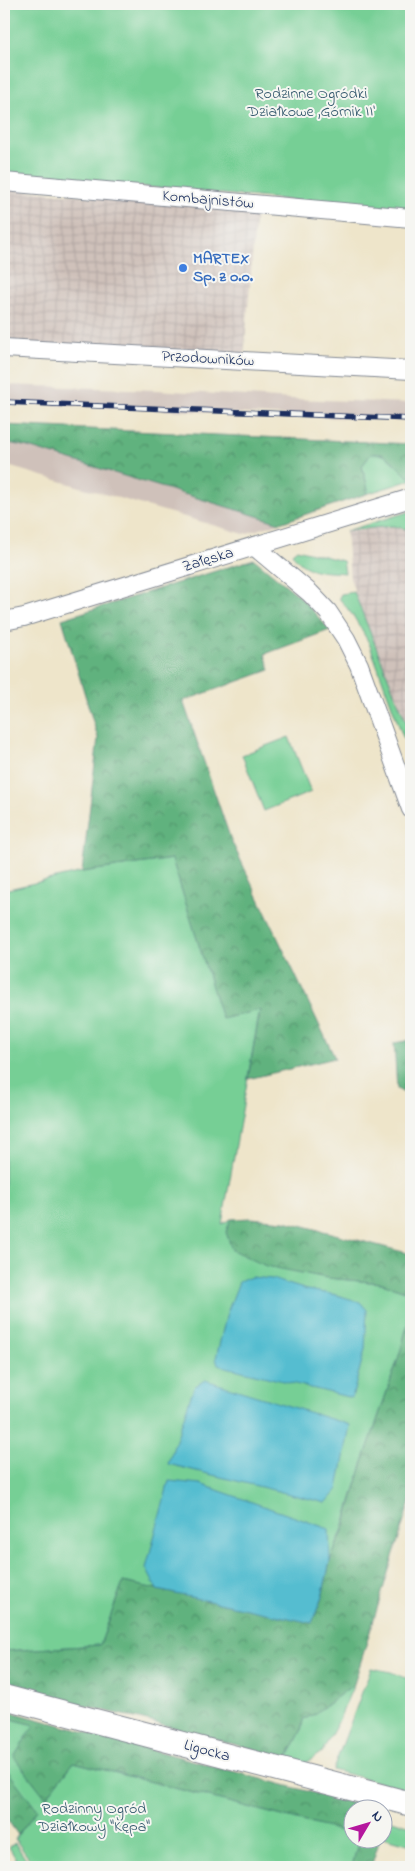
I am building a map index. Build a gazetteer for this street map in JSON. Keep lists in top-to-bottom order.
{
  "streets": {
    "street": [
      "Kombajnistów",
      "Przodowników",
      "Załęska",
      "Ligocka"
    ]
  },
  "parks": ["Rodzinne Ogródki Działkowe ,Górnik II'", "Rodzinny Ogród Działkowy \"Kępa\""],
  "places": ["MARTEX Sp. z o.o."],
  "north": "top right"
}
